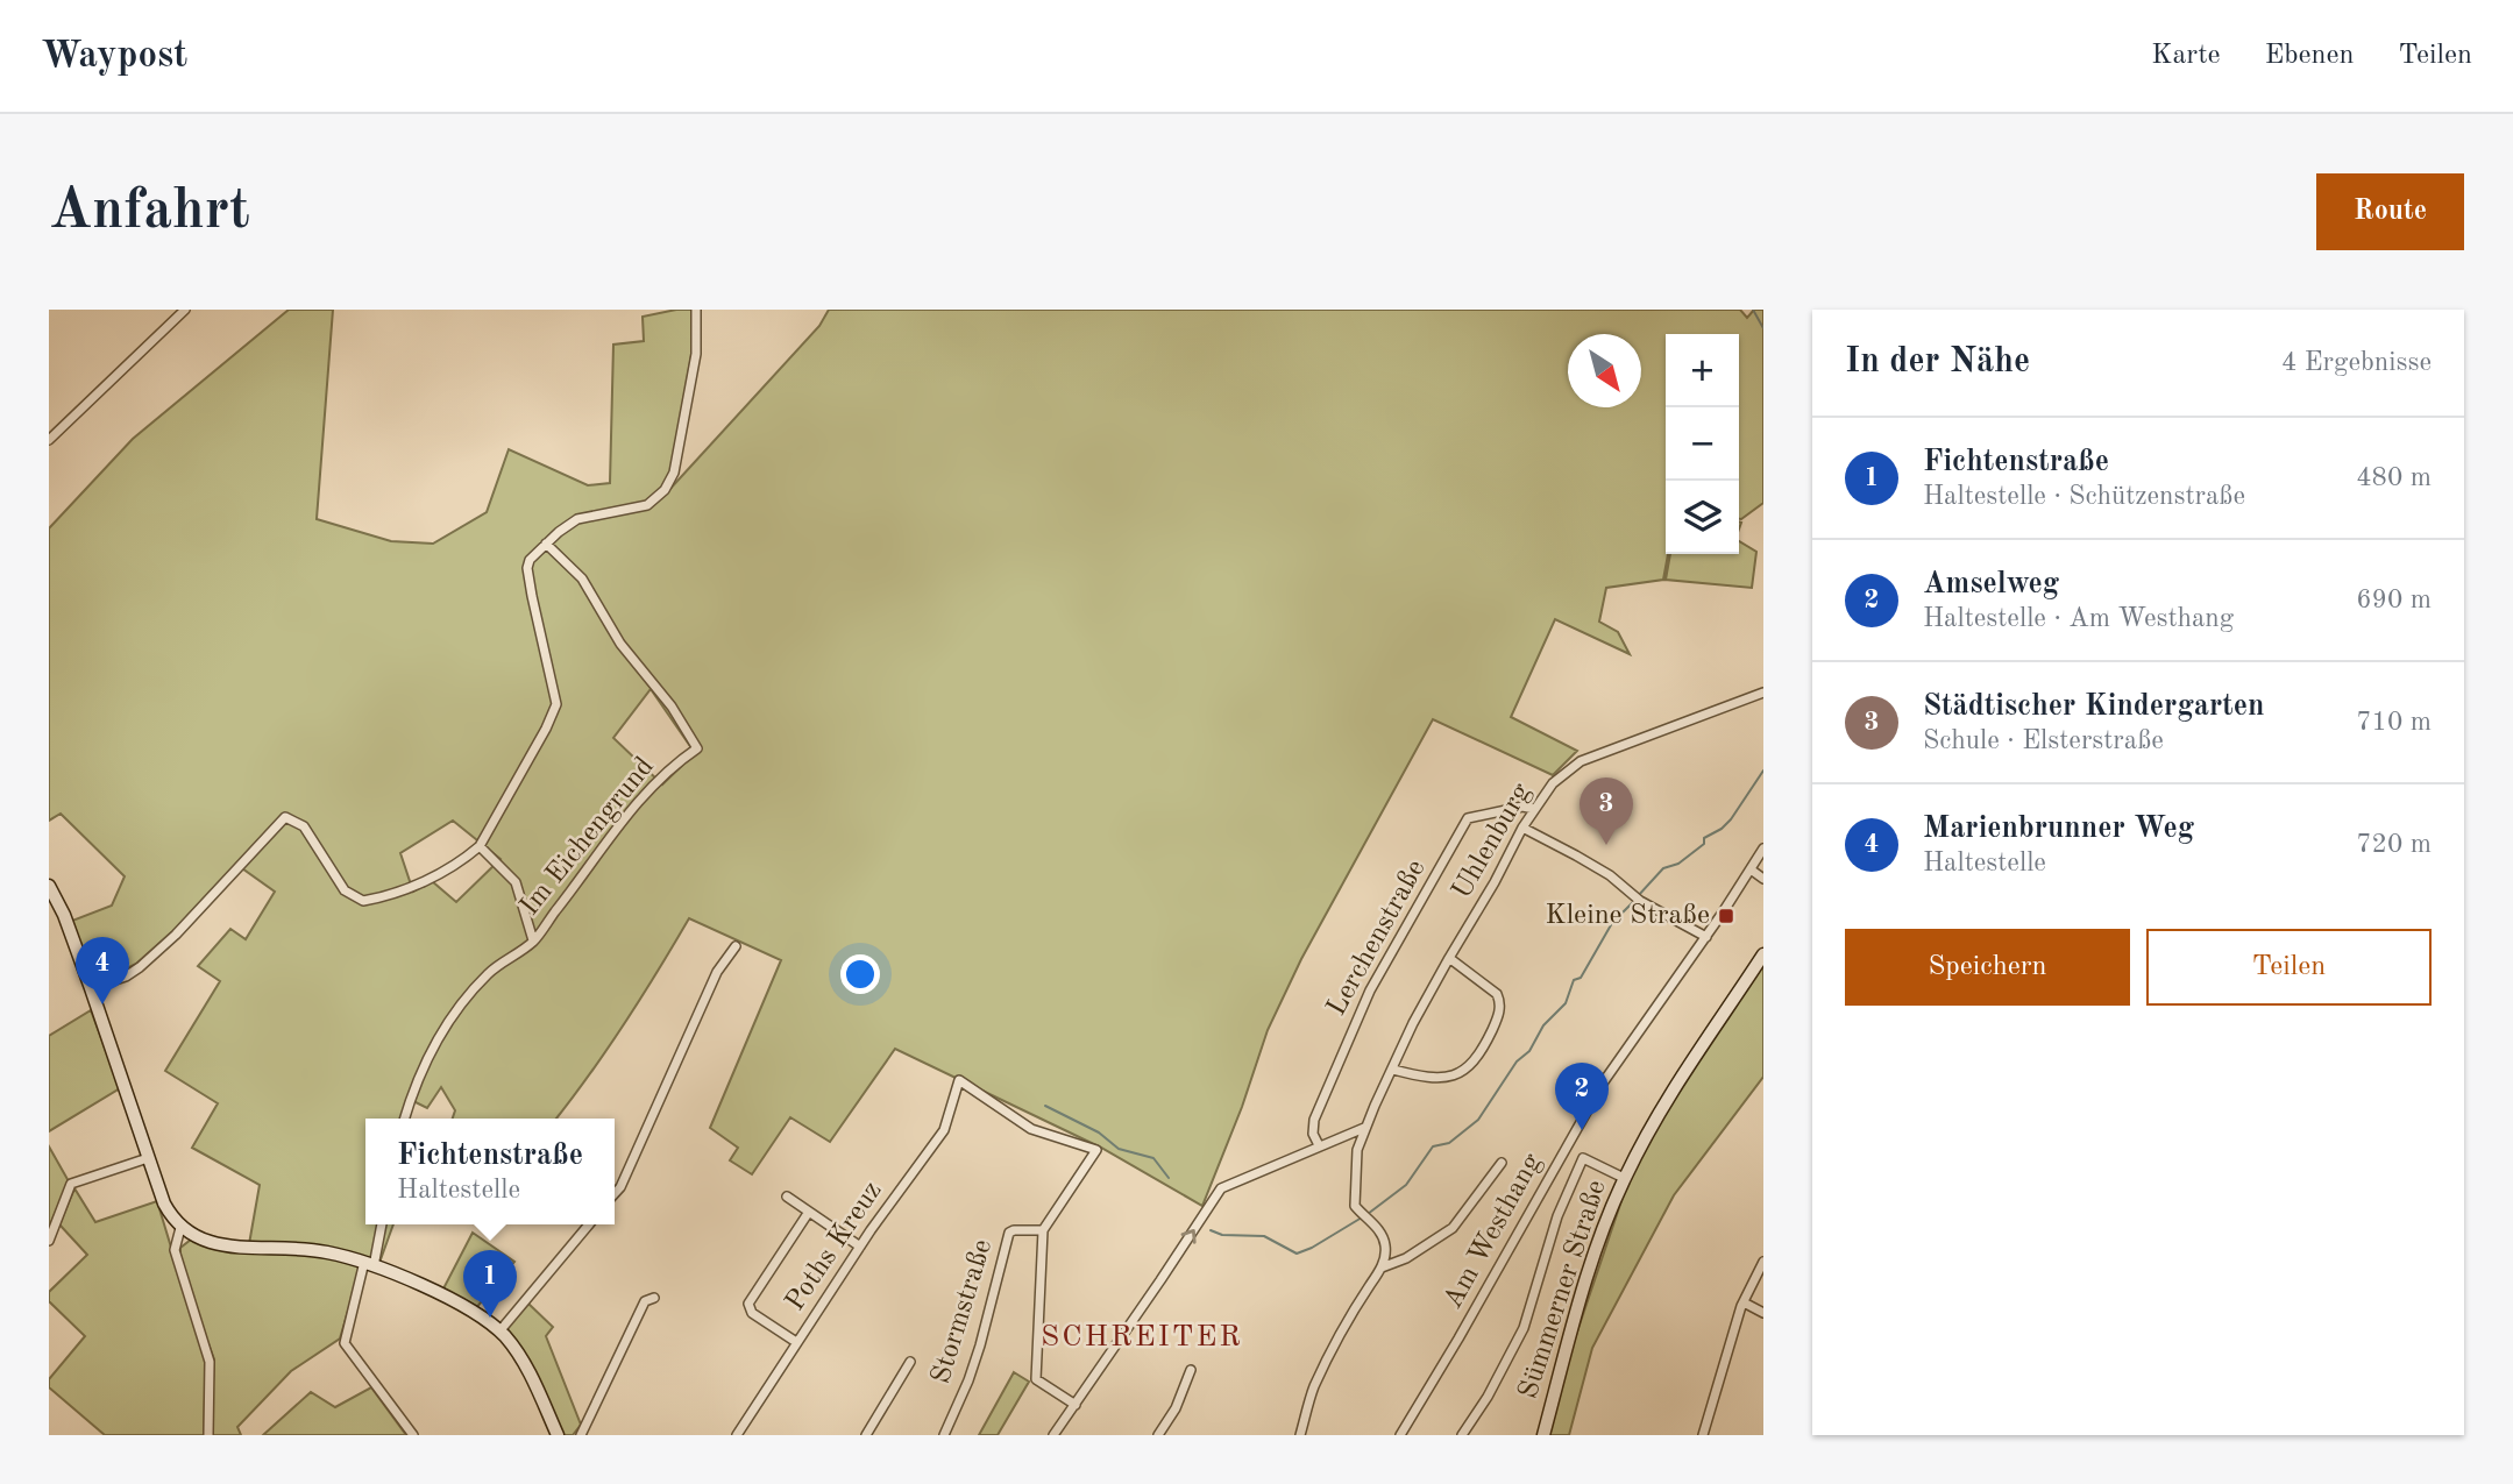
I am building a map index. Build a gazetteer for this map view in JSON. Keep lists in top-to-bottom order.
{
  "streets": {
    "street": [
      "Im Eichengrund",
      "Uhlenburg",
      "Lerchenstraße",
      "Am Westhang",
      "Poths Kreuz",
      "Sümmerner Straße",
      "Stormstraße"
    ]
  },
  "crossings": [
    ["Uhlenburg", "Lerchenstraße"],
    ["Poths Kreuz", "Stormstraße"]
  ],
  "districts": ["SCHREITER"],
  "places": {
    "transit": ["Kleine Straße"]
  },
  "north": "bottom right",
  "page": {
    "header": "Waypost",
    "nav": ["Karte", "Ebenen", "Teilen"],
    "buttons": [
      "Route",
      ["Speichern", "Teilen"]
    ],
    "title": "Anfahrt",
    "heading": ["In der Nähe", "4 Ergebnisse"],
    "map_buttons": ["+", "−"],
    "list": [
      {
        "mark": "1",
        "name": "Fichtenstraße",
        "note": "Haltestelle · Schützenstraße",
        "value": "480 m"
      },
      {
        "mark": "2",
        "name": "Amselweg",
        "note": "Haltestelle · Am Westhang",
        "value": "690 m"
      },
      {
        "mark": "3",
        "name": "Städtischer Kindergarten",
        "note": "Schule · Elsterstraße",
        "value": "710 m"
      },
      {
        "mark": "4",
        "name": "Marienbrunner Weg",
        "note": "Haltestelle",
        "value": "720 m"
      }
    ],
    "pins": [
      "3",
      "4",
      "2",
      "1"
    ],
    "popup": ["Fichtenstraße", "Haltestelle"]
  }
}
